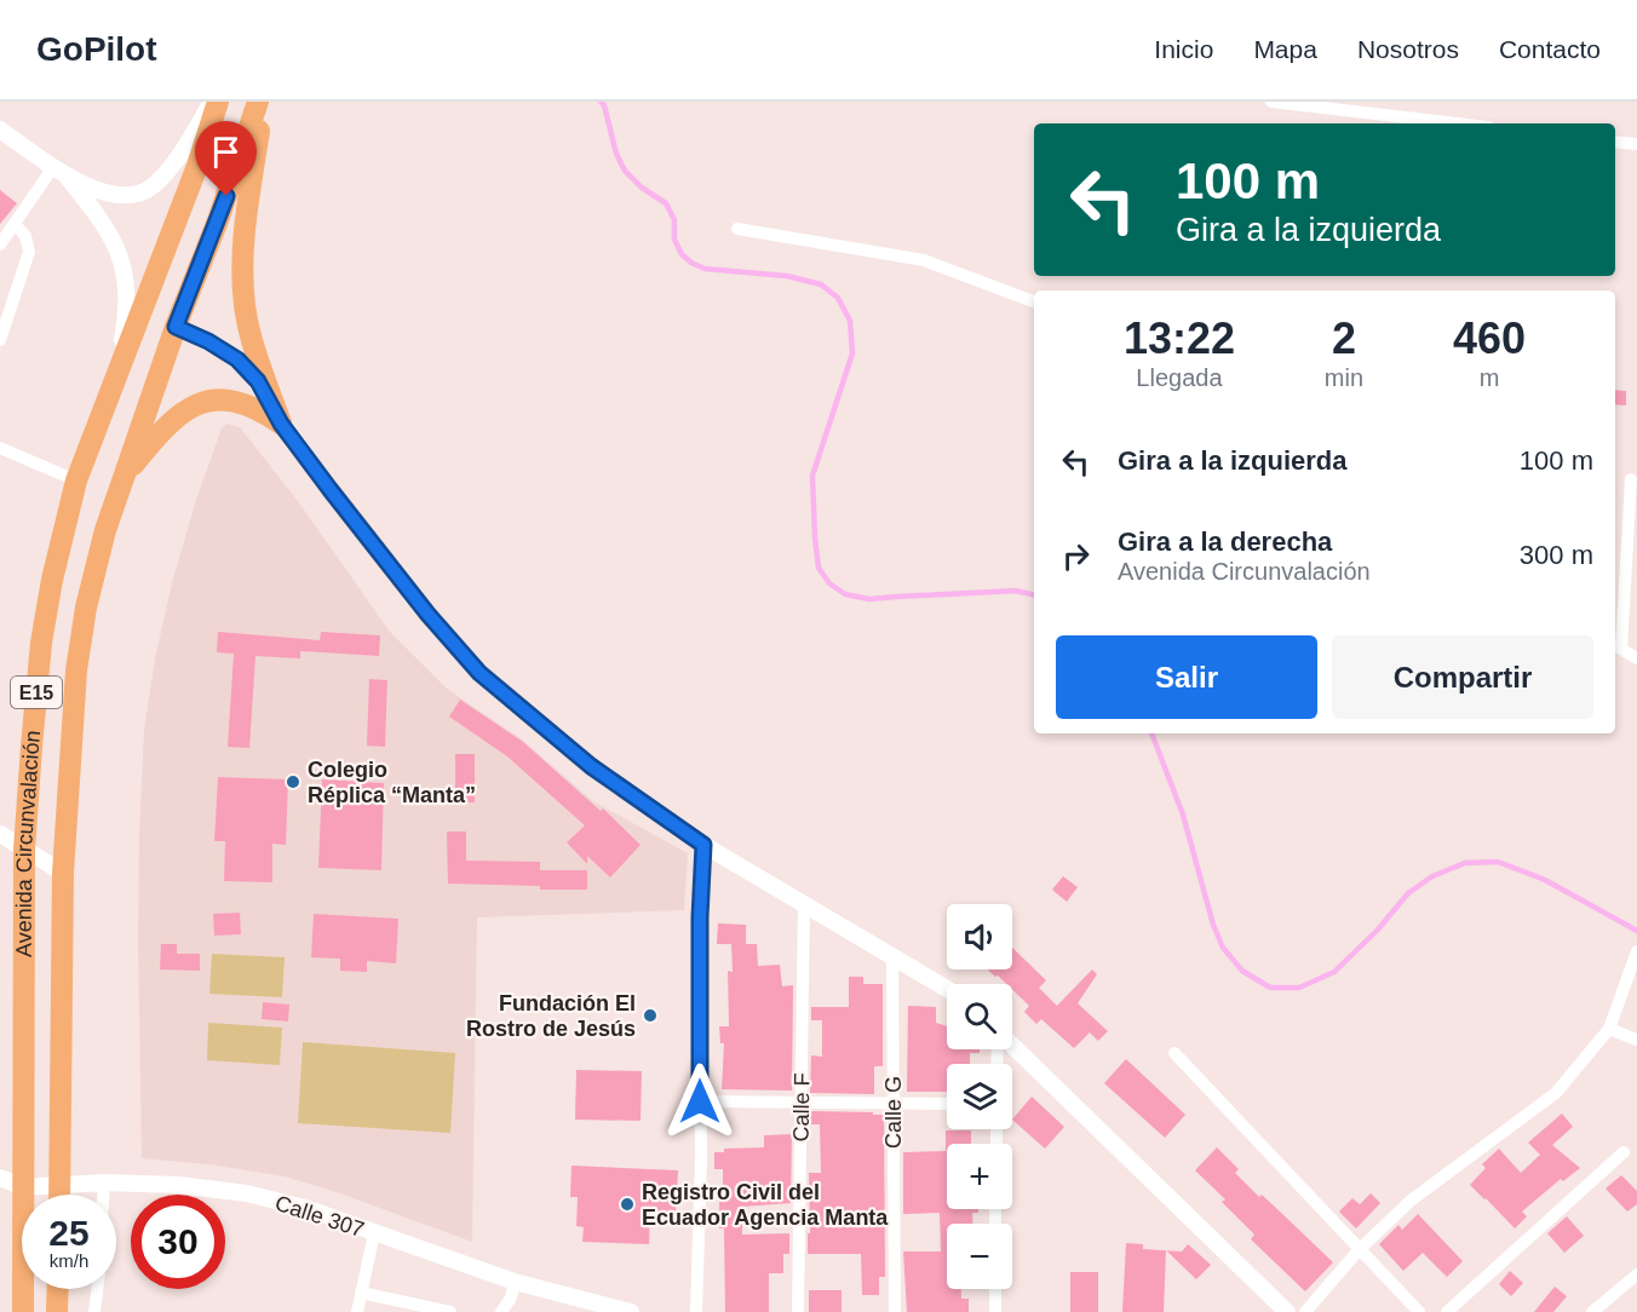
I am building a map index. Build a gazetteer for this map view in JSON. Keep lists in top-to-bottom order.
{
  "streets": {
    "highway": ["E15", "Avenida Circunvalación"],
    "street": ["Calle F", "Calle G", "Calle 307"]
  },
  "crossings": [
    ["Avenida Circunvalación", "Calle 307"]
  ],
  "places": ["Colegio Réplica “Manta”", "Fundación El Rostro de Jesús", "Registro Civil del Ecuador Agencia Manta"],
  "page": {
    "header": "GoPilot",
    "nav": [
      "Inicio",
      "Mapa",
      "Nosotros",
      "Contacto"
    ],
    "turn": ["100 m", "Gira a la izquierda"],
    "eta": [
      "13:22",
      "Llegada",
      "2",
      "min",
      "460",
      "m"
    ],
    "list": [
      {
        "name": "Gira a la izquierda",
        "value": "100 m"
      },
      {
        "name": "Gira a la derecha",
        "note": "Avenida Circunvalación",
        "value": "300 m"
      }
    ],
    "buttons": ["Salir", "Compartir"],
    "map_buttons": ["+", "−"],
    "speed": "25 km/h",
    "limit": "30"
  }
}
